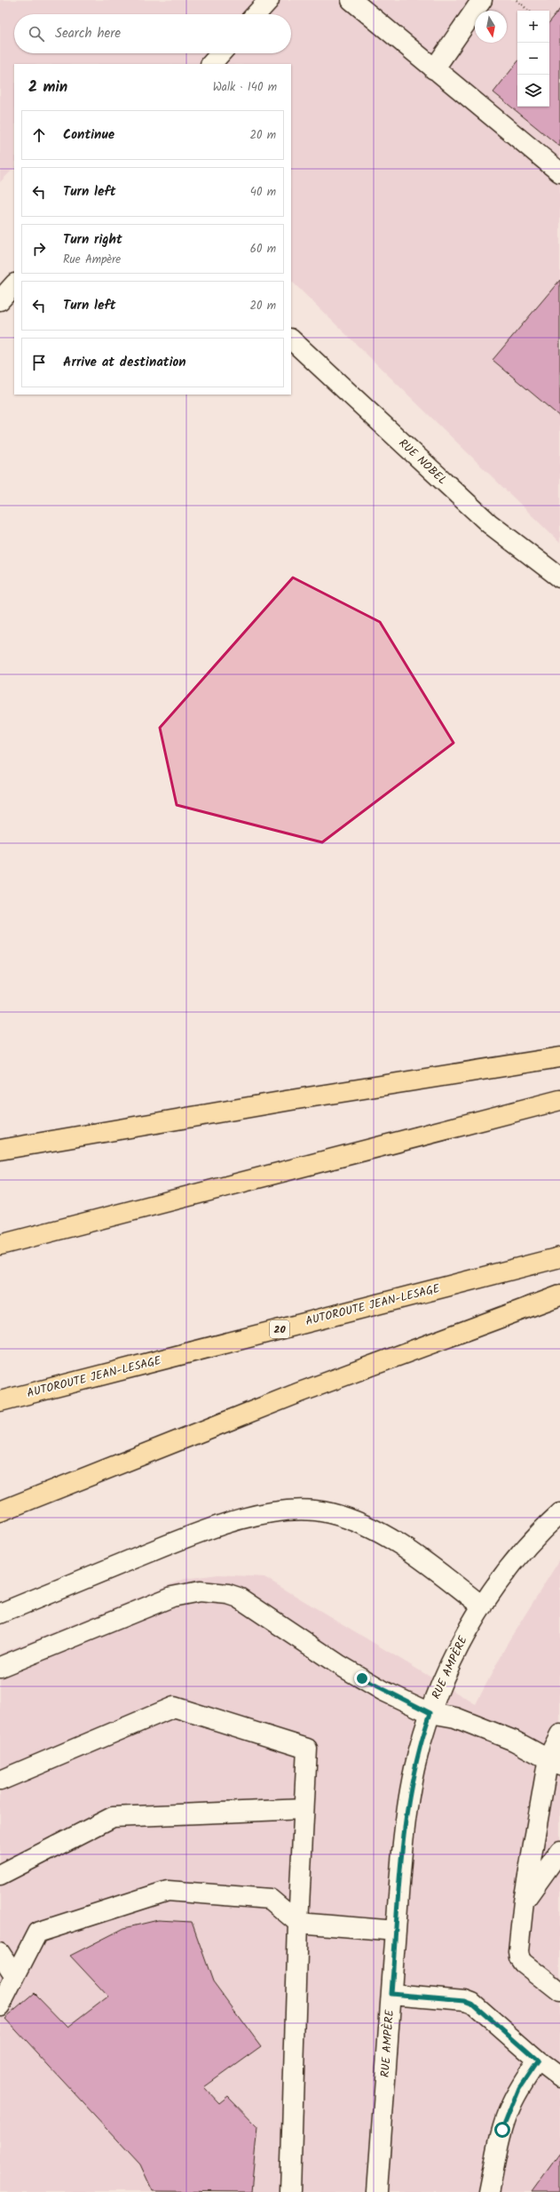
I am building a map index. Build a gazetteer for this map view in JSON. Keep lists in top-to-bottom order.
{
  "streets": {
    "highway": ["AUTOROUTE JEAN-LESAGE", "20"],
    "street": ["RUE NOBEL", "RUE AMPÈRE"]
  },
  "north": "bottom",
  "page": {
    "map_buttons": ["+", "−"],
    "search": "Search here",
    "heading": ["2 min", "Walk · 140 m"],
    "list": [
      ["Continue", "20 m"],
      ["Turn left", "40 m"],
      ["Turn right", "Rue Ampère", "60 m"],
      ["Turn left", "20 m"],
      "Arrive at destination"
    ]
  }
}
